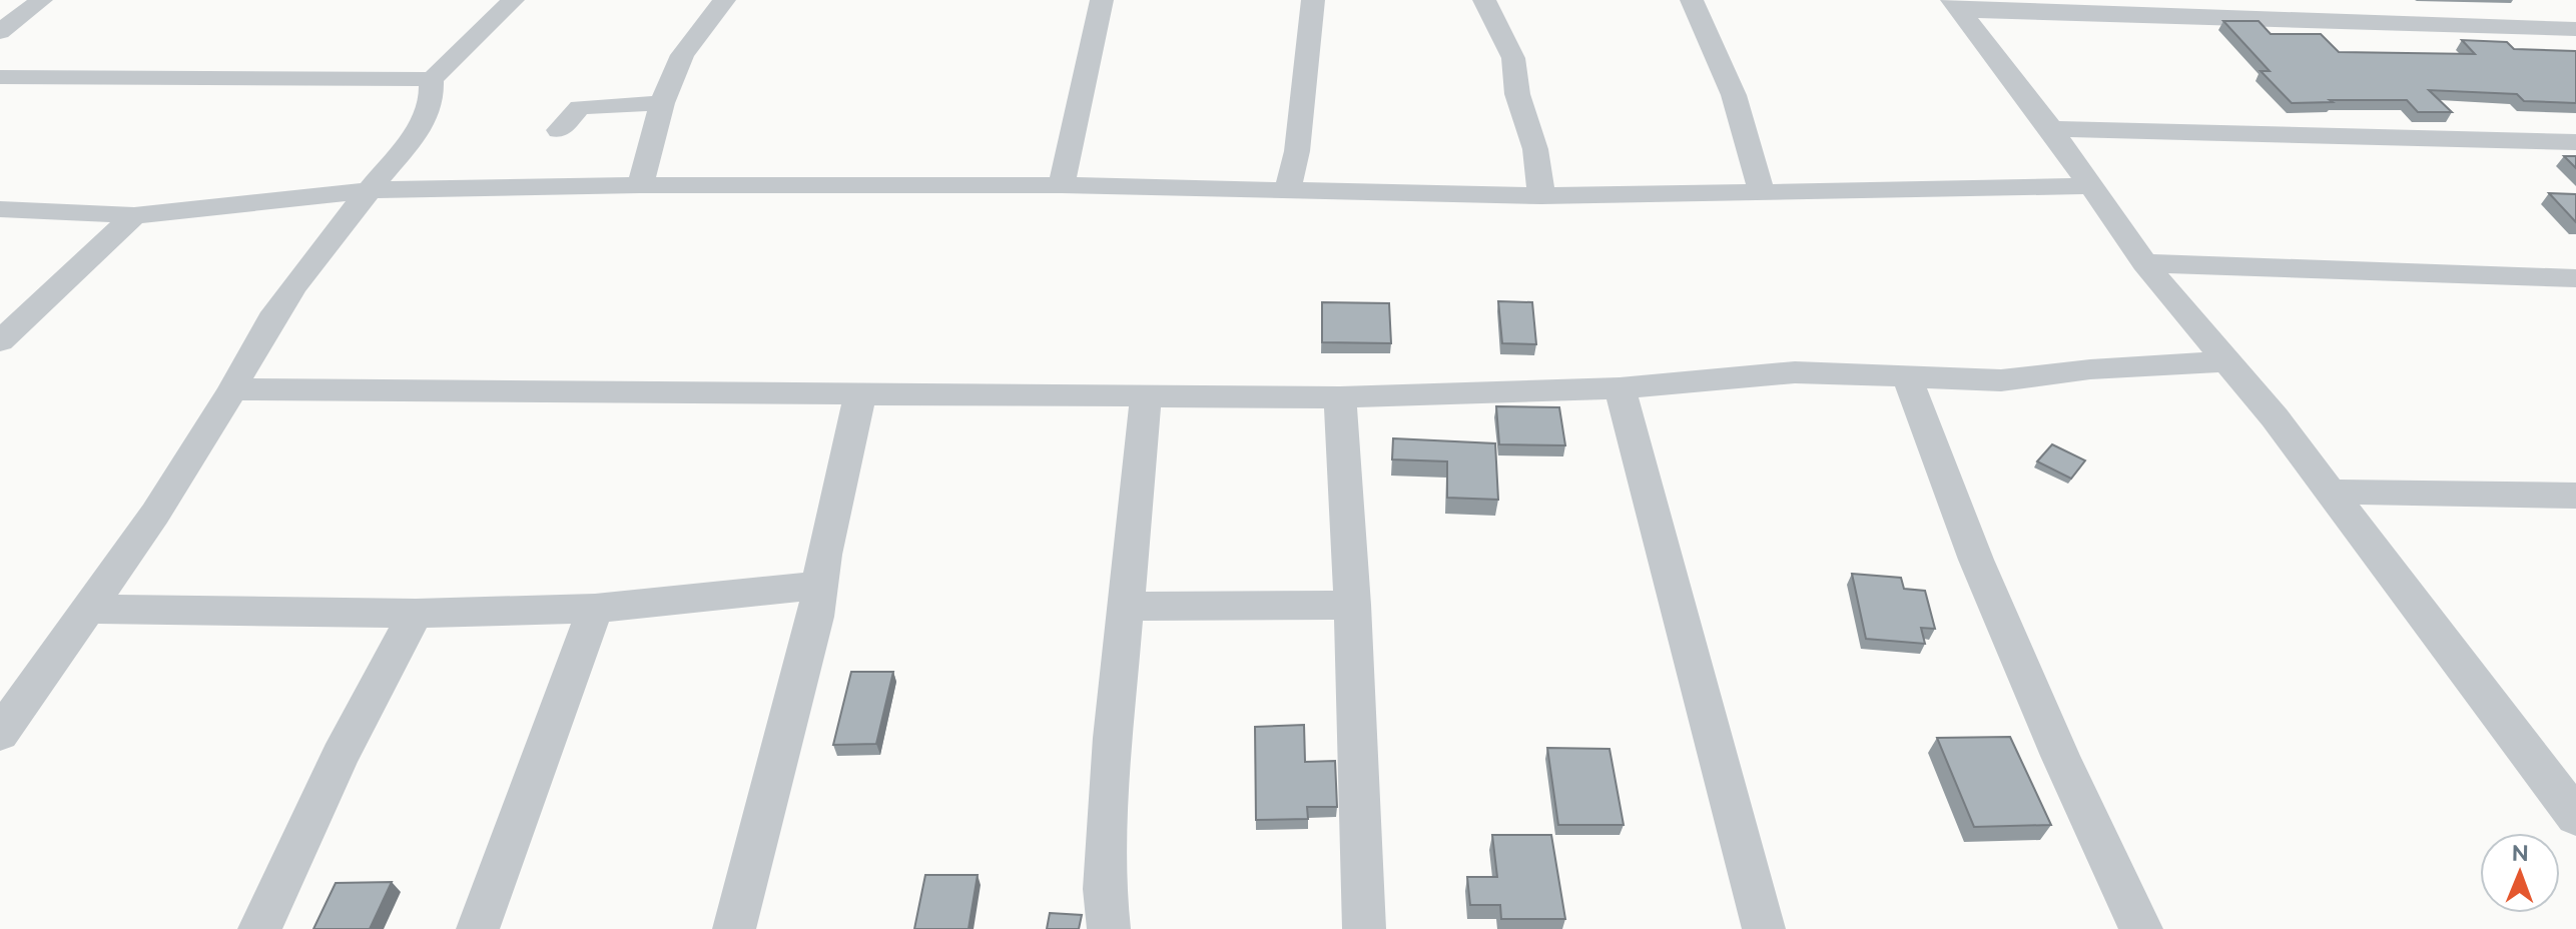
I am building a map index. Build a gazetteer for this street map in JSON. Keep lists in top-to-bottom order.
{
  "north": "top"
}
